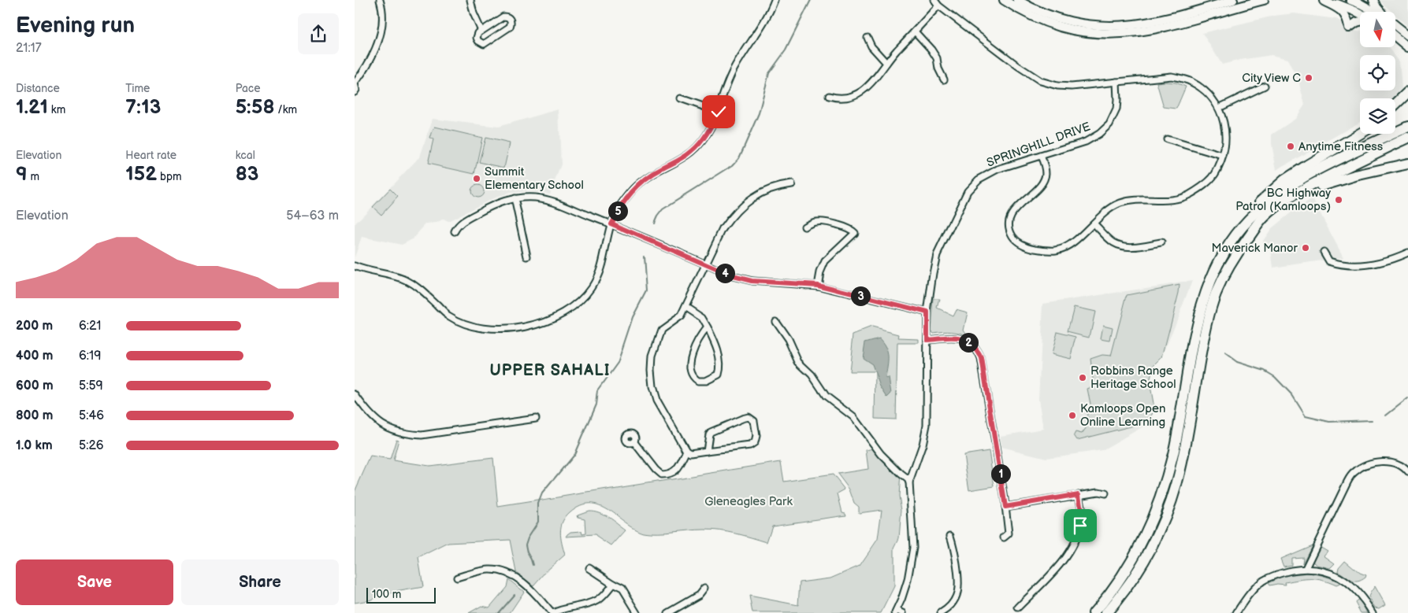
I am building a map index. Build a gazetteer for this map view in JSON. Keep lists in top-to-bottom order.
{
  "streets": {
    "street": ["SPRINGHILL DRIVE"]
  },
  "districts": ["UPPER SAHALI"],
  "parks": ["Gleneagles Park"],
  "places": [
    "City View C",
    "Anytime Fitness",
    "Summit Elementary School",
    "BC Highway Patrol (Kamloops)",
    "Maverick Manor",
    "Robbins Range Heritage School",
    "Kamloops Open Online Learning"
  ],
  "scale_bar": "100 m",
  "north": "bottom",
  "page": {
    "heading": ["Evening run", "21:17"],
    "stats": [
      ["Distance", "1.21 km"],
      ["Time", "7:13"],
      ["Pace", "5:58 /km"],
      ["Elevation", "9 m"],
      ["Heart rate", "152 bpm"],
      ["kcal", "83"]
    ],
    "chart": ["Elevation", "54–63 m"],
    "pins": [
      "5",
      "4",
      "3",
      "2",
      "1"
    ],
    "list": [
      {
        "name": "200 m",
        "note": "6:21"
      },
      {
        "name": "400 m",
        "note": "6:19"
      },
      {
        "name": "600 m",
        "note": "5:59"
      },
      {
        "name": "800 m",
        "note": "5:46"
      },
      {
        "name": "1.0 km",
        "note": "5:26"
      }
    ],
    "buttons": ["Save", "Share"],
    "scale": "100 m"
  }
}
